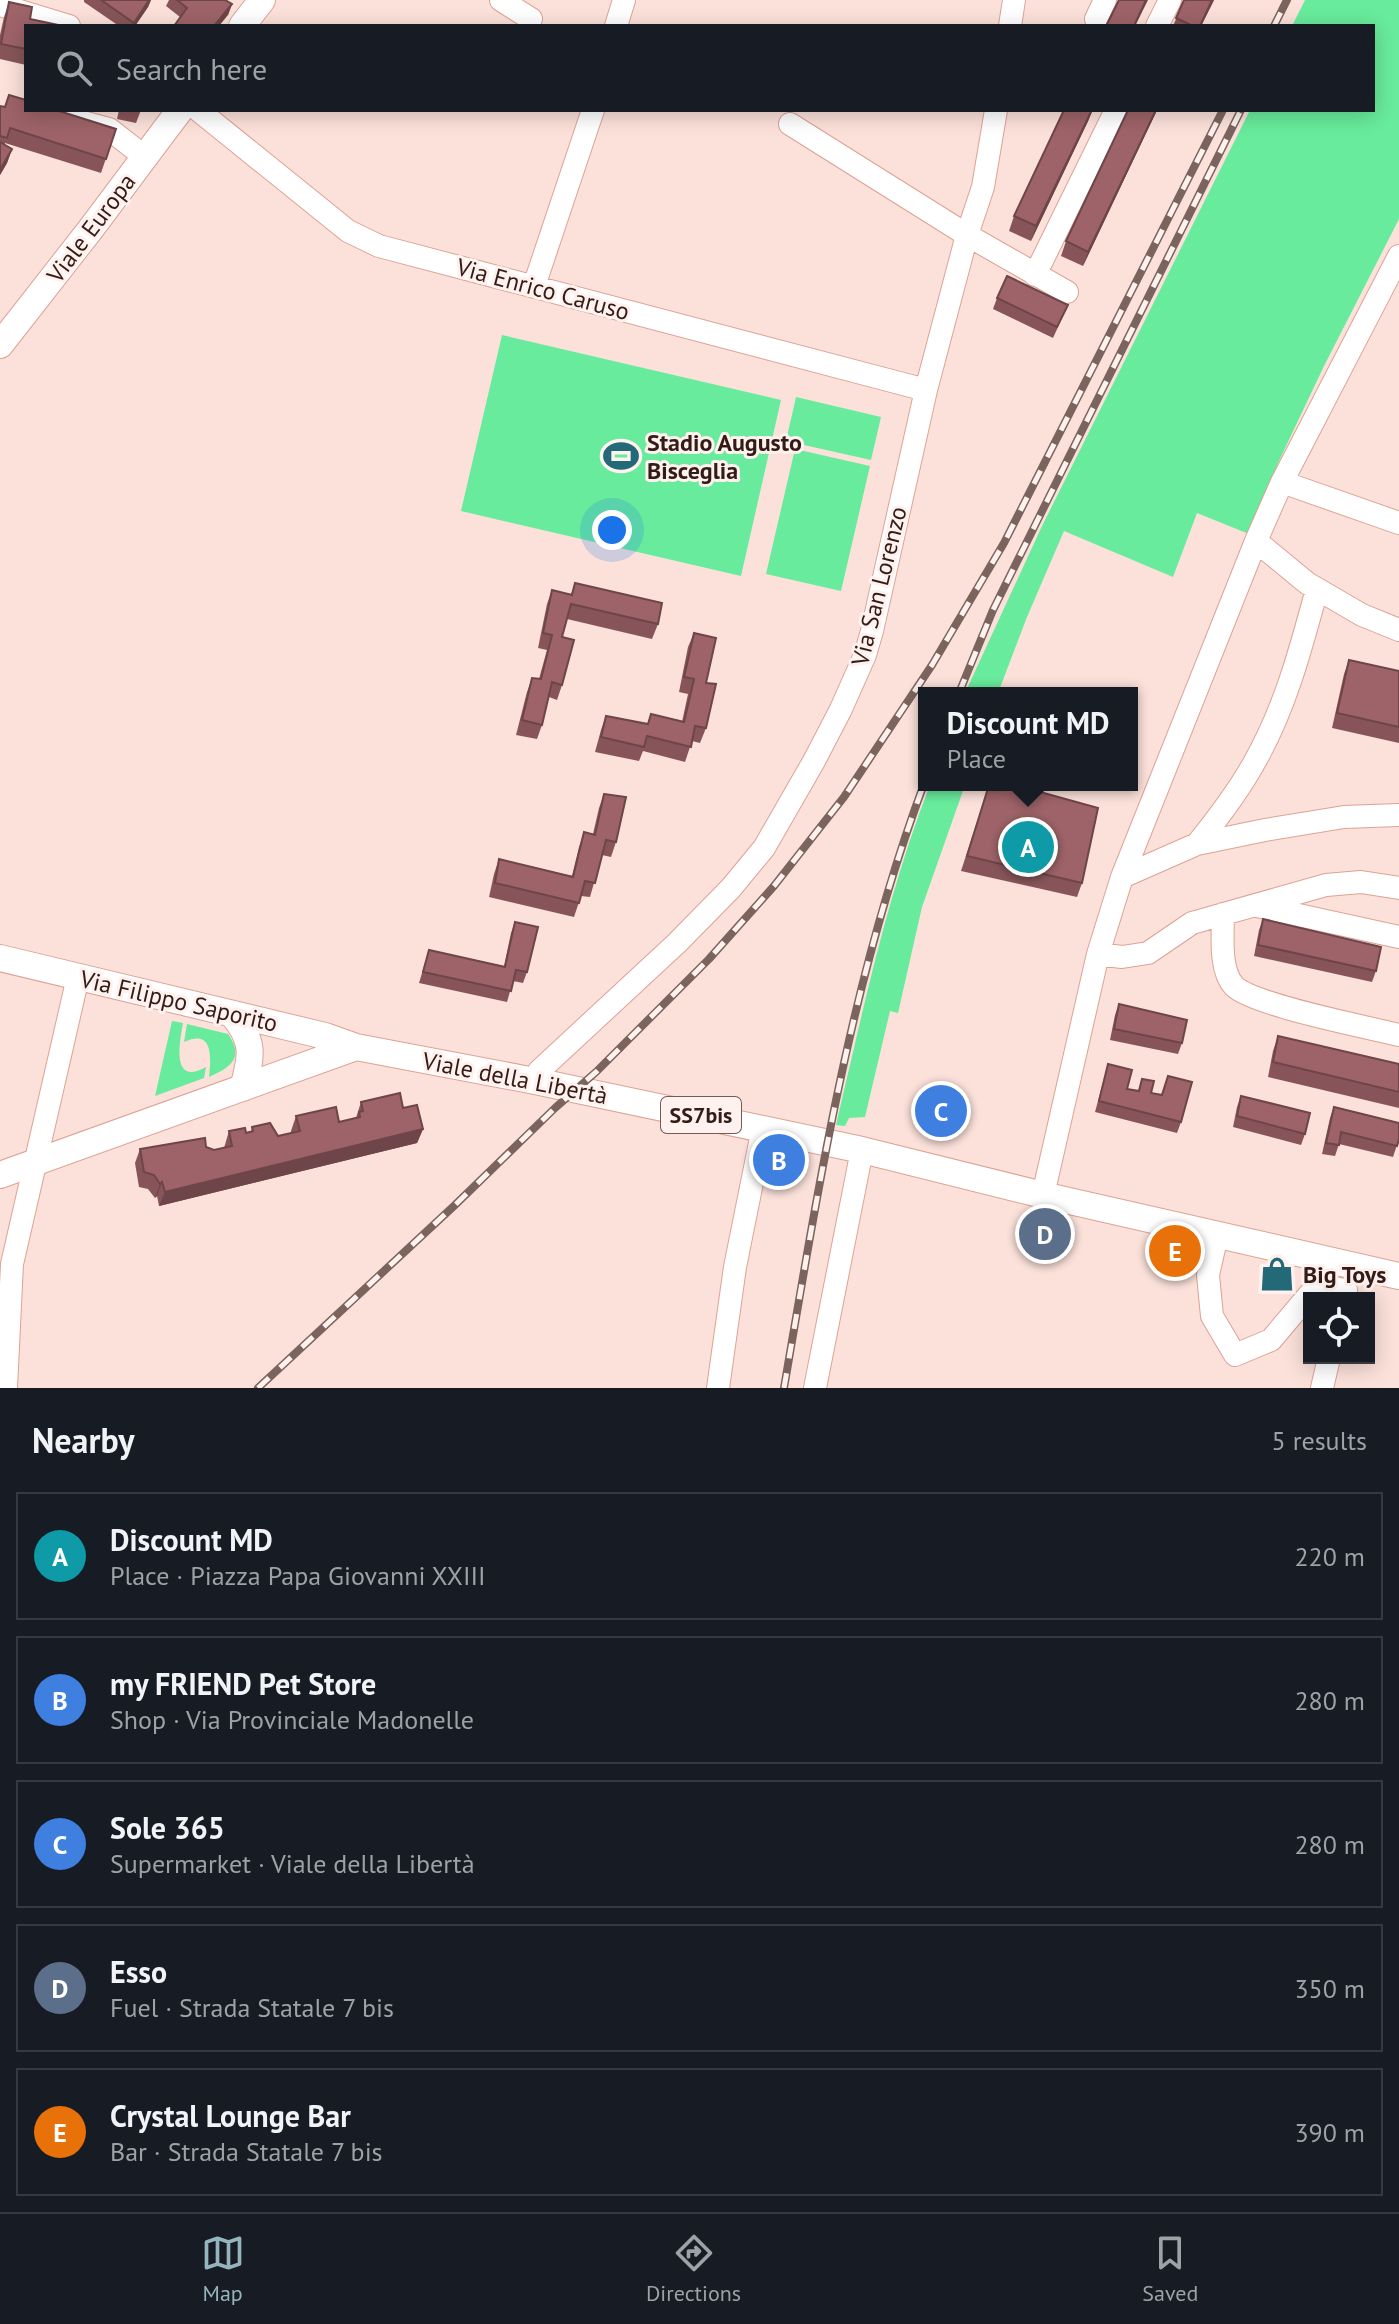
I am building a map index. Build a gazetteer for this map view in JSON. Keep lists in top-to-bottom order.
{
  "streets": {
    "main road": [
      "Viale Europa",
      "Via Filippo Saporito",
      "Viale della Libertà",
      "SS7bis"
    ],
    "street": ["Via Enrico Caruso", "Via San Lorenzo"]
  },
  "crossings": [
    ["Via Enrico Caruso", "Via San Lorenzo"],
    ["Via San Lorenzo", "Viale della Libertà"],
    ["Via Filippo Saporito", "Viale della Libertà"],
    ["Viale della Libertà", "SS7bis"]
  ],
  "places": {
    "sports": ["Stadio Augusto Bisceglia"],
    "shop": ["Big Toys"]
  },
  "page": {
    "search": "Search here",
    "popup": ["Discount MD", "Place"],
    "pins": [
      "A",
      "C",
      "B",
      "D",
      "E"
    ],
    "heading": ["Nearby", "5 results"],
    "list": [
      {
        "mark": "A",
        "name": "Discount MD",
        "note": "Place · Piazza Papa Giovanni XXIII",
        "value": "220 m"
      },
      {
        "mark": "B",
        "name": "my FRIEND Pet Store",
        "note": "Shop · Via Provinciale Madonelle",
        "value": "280 m"
      },
      {
        "mark": "C",
        "name": "Sole 365",
        "note": "Supermarket · Viale della Libertà",
        "value": "280 m"
      },
      {
        "mark": "D",
        "name": "Esso",
        "note": "Fuel · Strada Statale 7 bis",
        "value": "350 m"
      },
      {
        "mark": "E",
        "name": "Crystal Lounge Bar",
        "note": "Bar · Strada Statale 7 bis",
        "value": "390 m"
      }
    ],
    "nav": ["Map", "Directions", "Saved"]
  }
}
